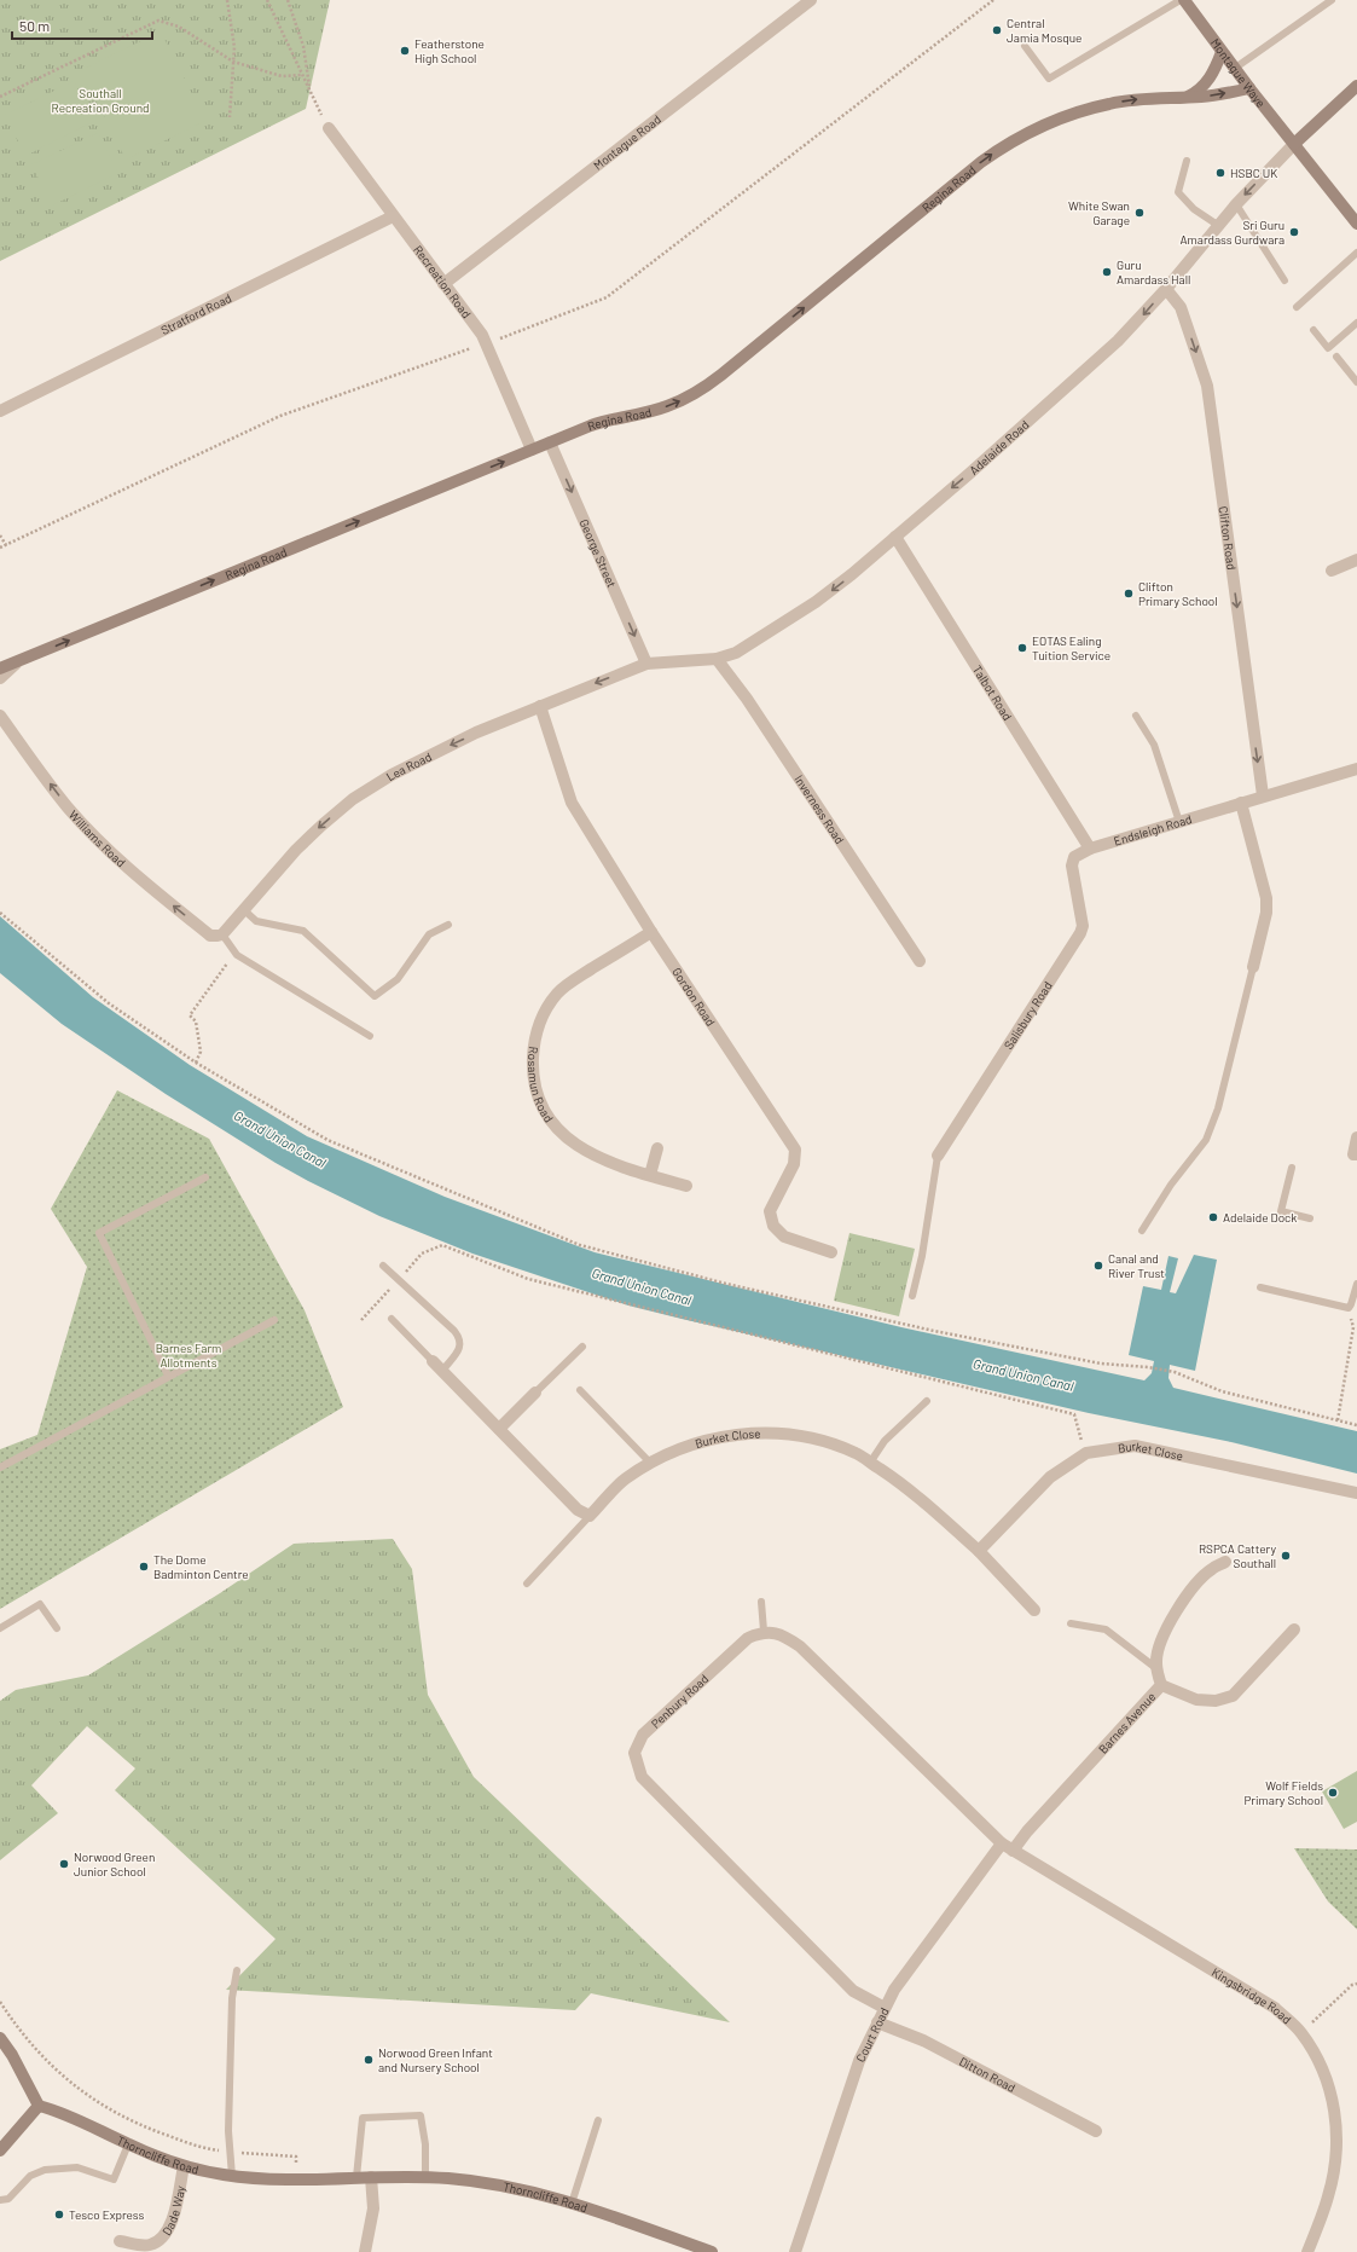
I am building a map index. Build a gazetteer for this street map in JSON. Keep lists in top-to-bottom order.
{
  "streets": {
    "street": [
      "Montague Waye",
      "Montague Road",
      "Regina Road",
      "Recreation Road",
      "Stratford Road",
      "Adelaide Road",
      "Clifton Road",
      "George Street",
      "Talbot Road",
      "Lea Road",
      "Inverness Road",
      "Endsleigh Road",
      "Williams Road",
      "Gordon Road",
      "Salisbury Road",
      "Rosamun Road",
      "Burket Close",
      "Penbury Road",
      "Barnes Avenue",
      "Kingsbridge Road",
      "Court Road",
      "Ditton Road",
      "Thorncliffe Road",
      "Dade Way"
    ]
  },
  "crossings": [
    ["Montague Waye", "Regina Road"],
    ["Montague Waye", "Adelaide Road"],
    ["Montague Road", "Recreation Road"],
    ["Regina Road", "Recreation Road"],
    ["Regina Road", "George Street"],
    ["Recreation Road", "Stratford Road"],
    ["Adelaide Road", "Clifton Road"],
    ["Adelaide Road", "George Street"],
    ["Adelaide Road", "Talbot Road"],
    ["Adelaide Road", "Lea Road"],
    ["Adelaide Road", "Inverness Road"],
    ["Clifton Road", "Endsleigh Road"],
    ["George Street", "Lea Road"],
    ["Talbot Road", "Endsleigh Road"],
    ["Lea Road", "Williams Road"],
    ["Lea Road", "Gordon Road"],
    ["Endsleigh Road", "Salisbury Road"],
    ["Gordon Road", "Rosamun Road"],
    ["Penbury Road", "Court Road"],
    ["Barnes Avenue", "Kingsbridge Road"],
    ["Kingsbridge Road", "Court Road"],
    ["Court Road", "Ditton Road"],
    ["Thorncliffe Road", "Dade Way"]
  ],
  "one_way": [
    "Regina Road",
    "Adelaide Road",
    "Clifton Road",
    "George Street",
    "Lea Road",
    "Williams Road"
  ],
  "water": ["Grand Union Canal"],
  "parks": ["Southall Recreation Ground", "Barnes Farm Allotments"],
  "places": [
    "Central Jamia Mosque",
    "Featherstone High School",
    "HSBC UK",
    "White Swan Garage",
    "Sri Guru Amardass Gurdwara",
    "Guru Amardass Hall",
    "Clifton Primary School",
    "EOTAS Ealing Tuition Service",
    "Adelaide Dock",
    "Canal and River Trust",
    "RSPCA Cattery Southall",
    "The Dome Badminton Centre",
    "Wolf Fields Primary School",
    "Norwood Green Junior School",
    "Norwood Green Infant and Nursery School",
    "Tesco Express"
  ],
  "scale_bar": "50 m"
}
